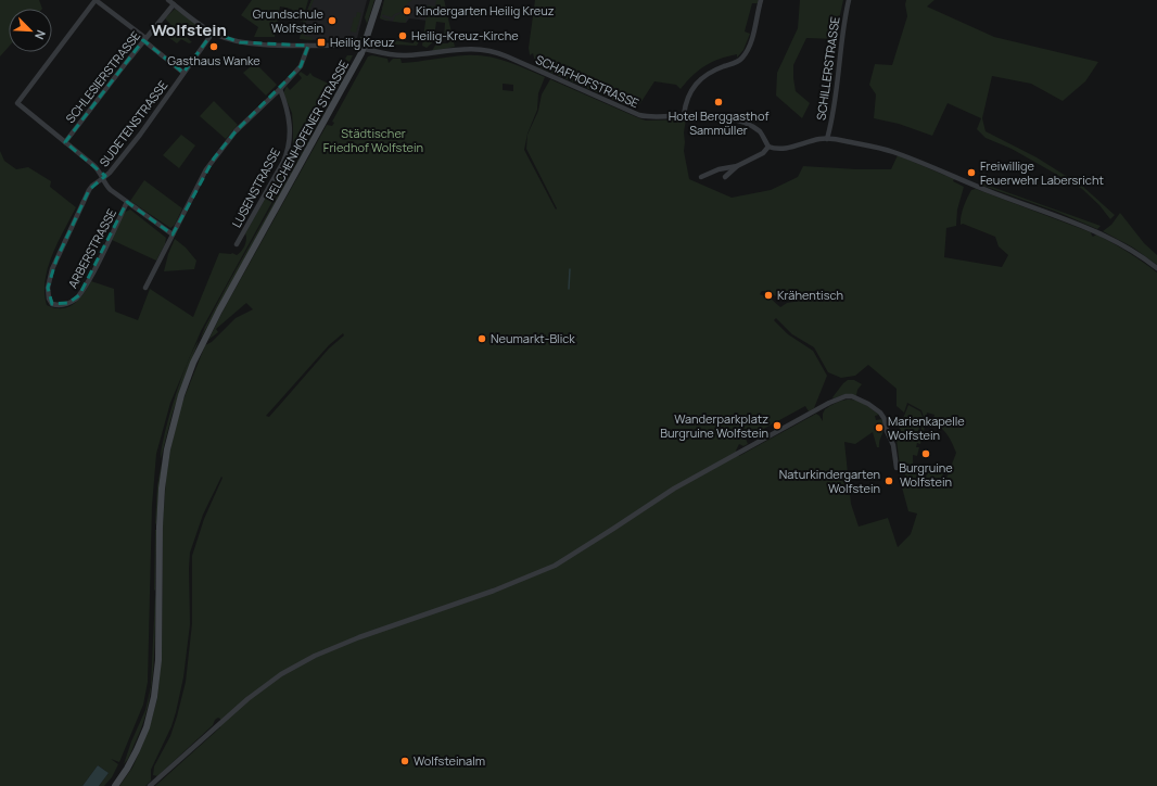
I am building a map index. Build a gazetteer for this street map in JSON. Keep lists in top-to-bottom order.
{
  "streets": {
    "main road": ["PELCHENHOFENER STRASSE"],
    "street": [
      "SCHILLERSTRASSE",
      "SCHLESIERSTRASSE",
      "SCHAFHOFSTRASSE",
      "SUDETENSTRASSE",
      "LUSENSTRASSE",
      "ARBERSTRASSE"
    ]
  },
  "crossings": [
    ["SCHLESIERSTRASSE", "SCHAFHOFSTRASSE"],
    ["SCHAFHOFSTRASSE", "SUDETENSTRASSE"],
    ["SCHAFHOFSTRASSE", "PELCHENHOFENER STRASSE"],
    ["SUDETENSTRASSE", "ARBERSTRASSE"]
  ],
  "districts": ["Wolfstein"],
  "parks": ["Städtischer Friedhof Wolfstein"],
  "places": {
    "other": [
      "Kindergarten Heilig Kreuz",
      "Grundschule Wolfstein",
      "Heilig-Kreuz-Kirche",
      "Gasthaus Wanke",
      "Hotel Berggasthof Sammüller",
      "Freiwillige Feuerwehr Labersricht",
      "Krähentisch",
      "Neumarkt-Blick",
      "Wanderparkplatz Burgruine Wolfstein",
      "Marienkapelle Wolfstein",
      "Burgruine Wolfstein",
      "Naturkindergarten Wolfstein",
      "Wolfsteinalm"
    ],
    "transit": ["Heilig Kreuz"]
  },
  "north": "bottom right"
}
